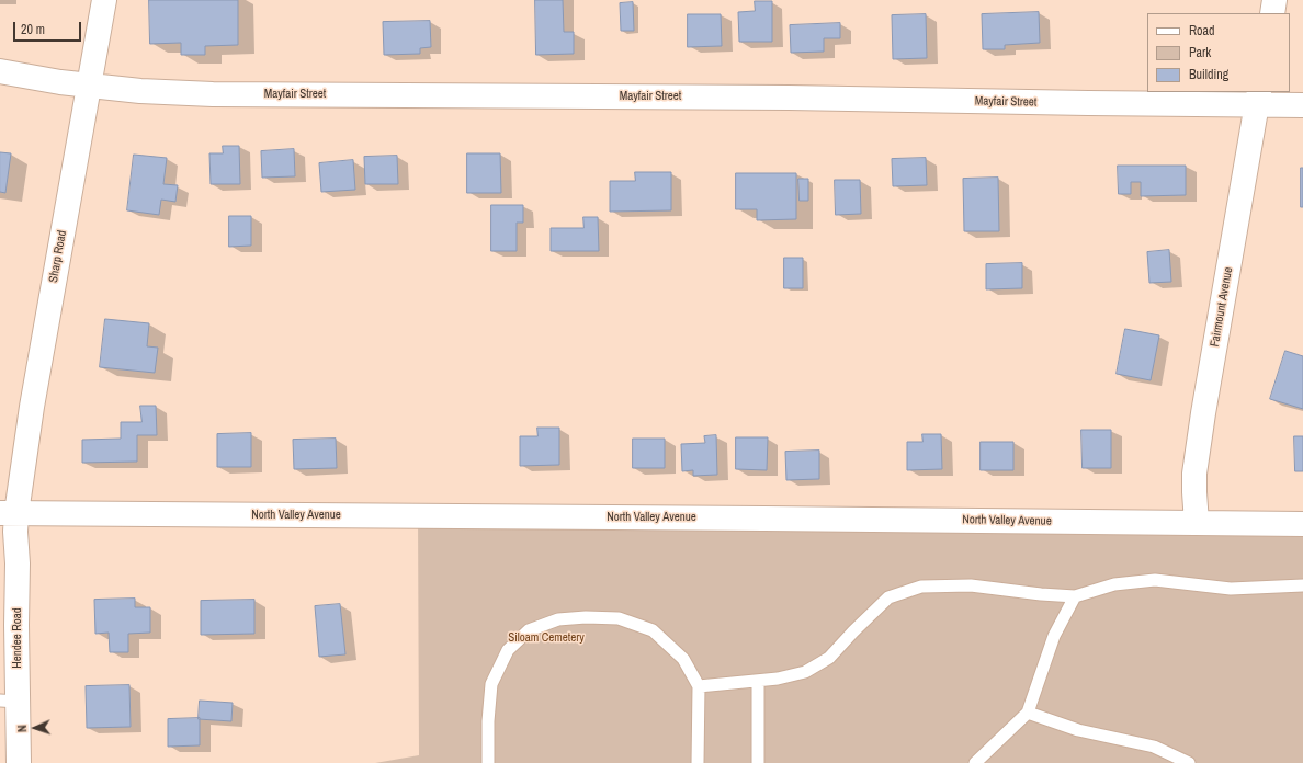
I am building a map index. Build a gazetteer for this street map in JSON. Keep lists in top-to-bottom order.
{
  "streets": {
    "street": [
      "Mayfair Street",
      "Sharp Road",
      "Fairmount Avenue",
      "North Valley Avenue",
      "Hendee Road"
    ]
  },
  "crossings": [
    ["Mayfair Street", "Sharp Road"],
    ["Mayfair Street", "Fairmount Avenue"],
    ["Sharp Road", "North Valley Avenue"],
    ["Sharp Road", "Hendee Road"],
    ["Fairmount Avenue", "North Valley Avenue"],
    ["North Valley Avenue", "Hendee Road"]
  ],
  "parks": ["Siloam Cemetery"],
  "legend": ["Road", "Park", "Building"],
  "scale_bar": "20 m",
  "north": "left"
}
